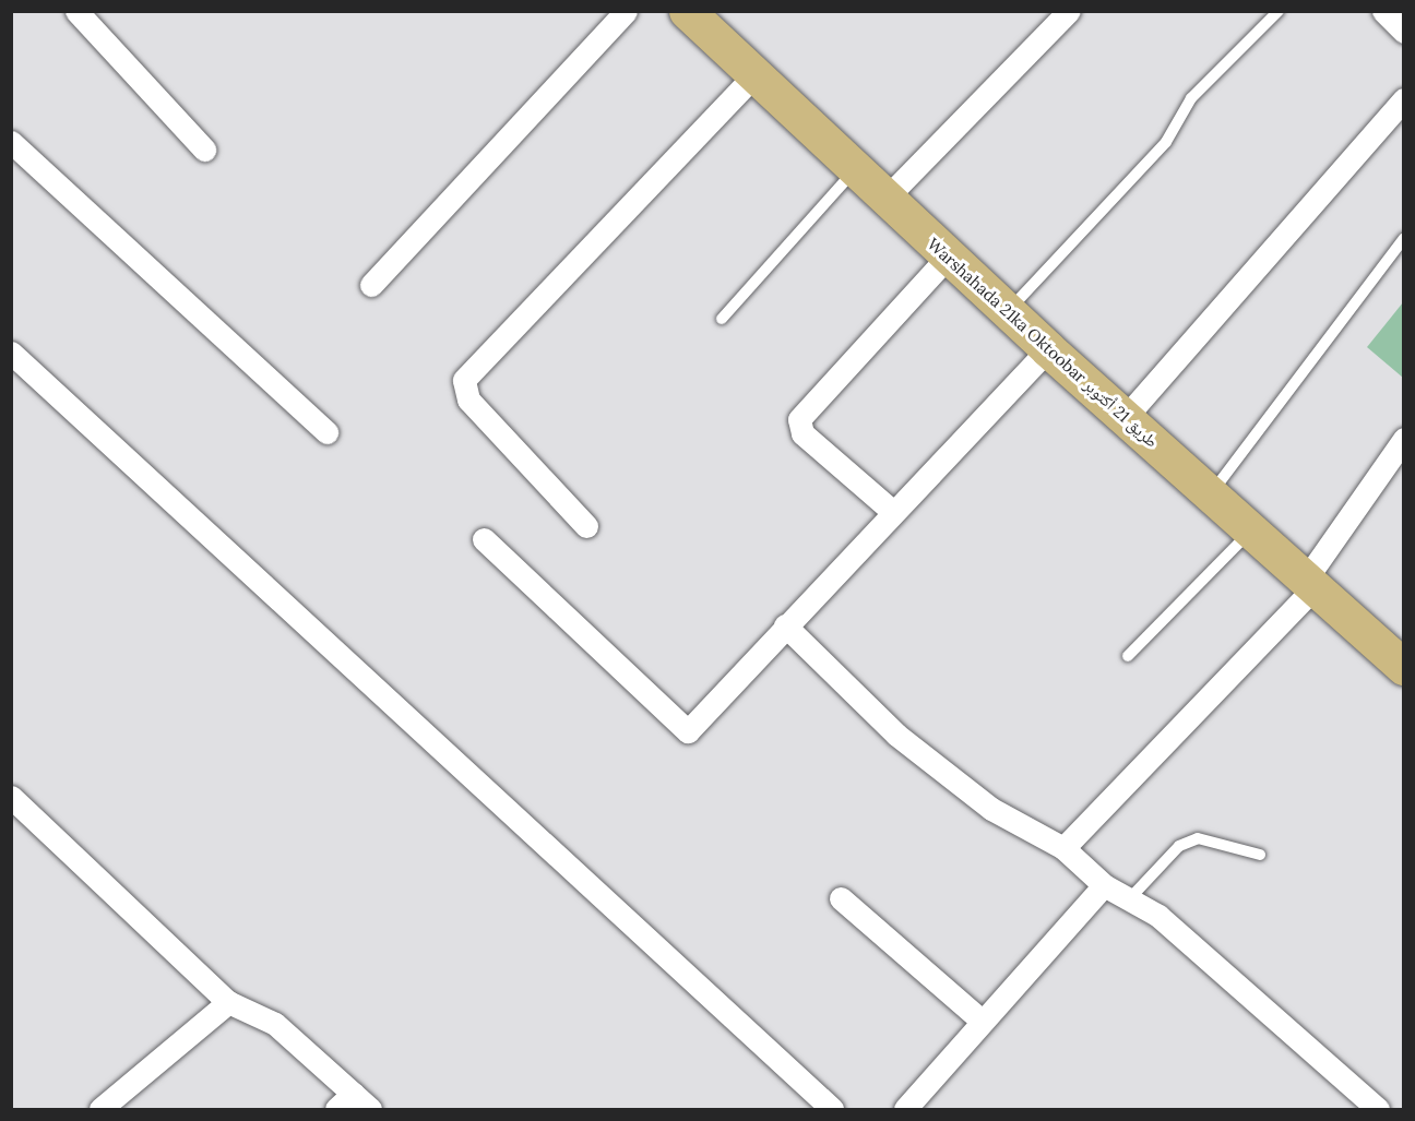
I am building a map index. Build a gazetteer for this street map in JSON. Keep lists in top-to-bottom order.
{
  "streets": {
    "main road": ["Warshahada 21ka Oktoobar طريق 21 أكتوبر"]
  }
}
